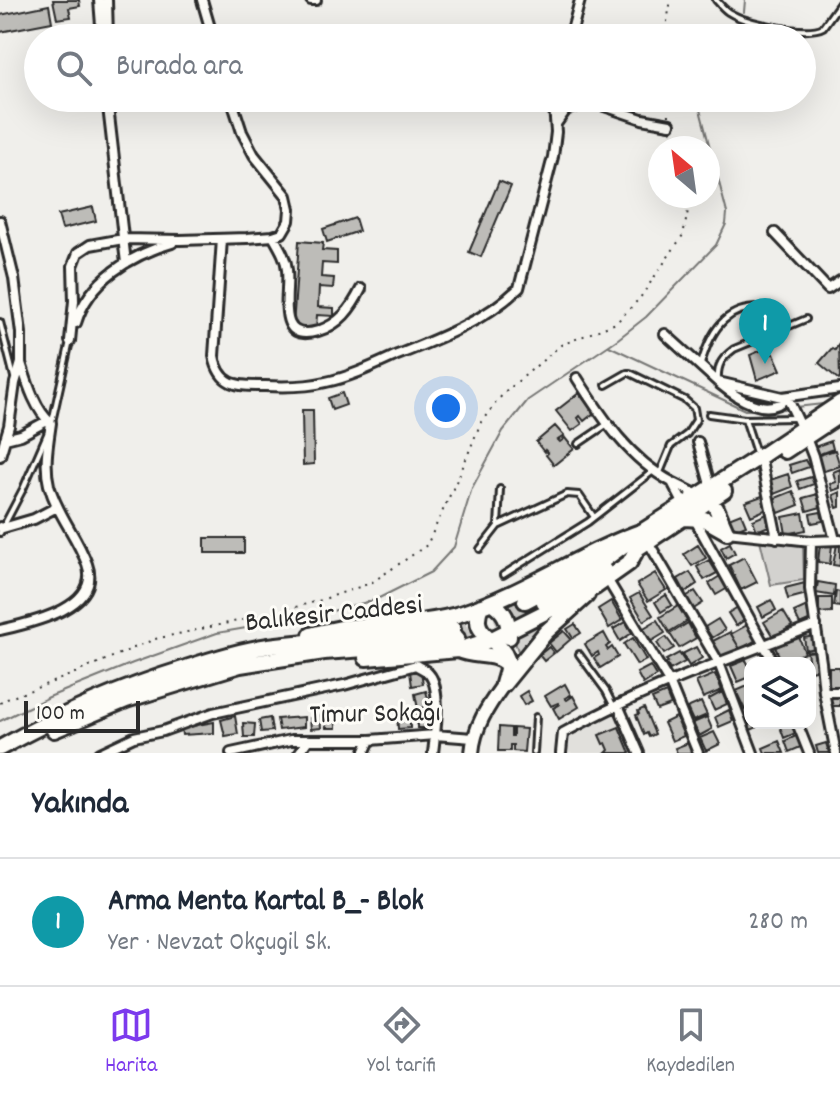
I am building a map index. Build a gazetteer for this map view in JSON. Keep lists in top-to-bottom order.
{
  "streets": {
    "main road": ["Balıkesir Caddesi"],
    "street": ["Timur Sokağı"]
  },
  "scale_bar": "100 m",
  "north": "top left",
  "page": {
    "search": "Burada ara",
    "pins": "1",
    "scale": "100 m",
    "heading": "Yakında",
    "list": [
      {
        "mark": "1",
        "name": "Arma Menta Kartal B_- Blok",
        "note": "Yer · Nevzat Okçugil Sk.",
        "value": "280 m"
      }
    ],
    "nav": ["Harita", "Yol tarifi", "Kaydedilen"]
  }
}
